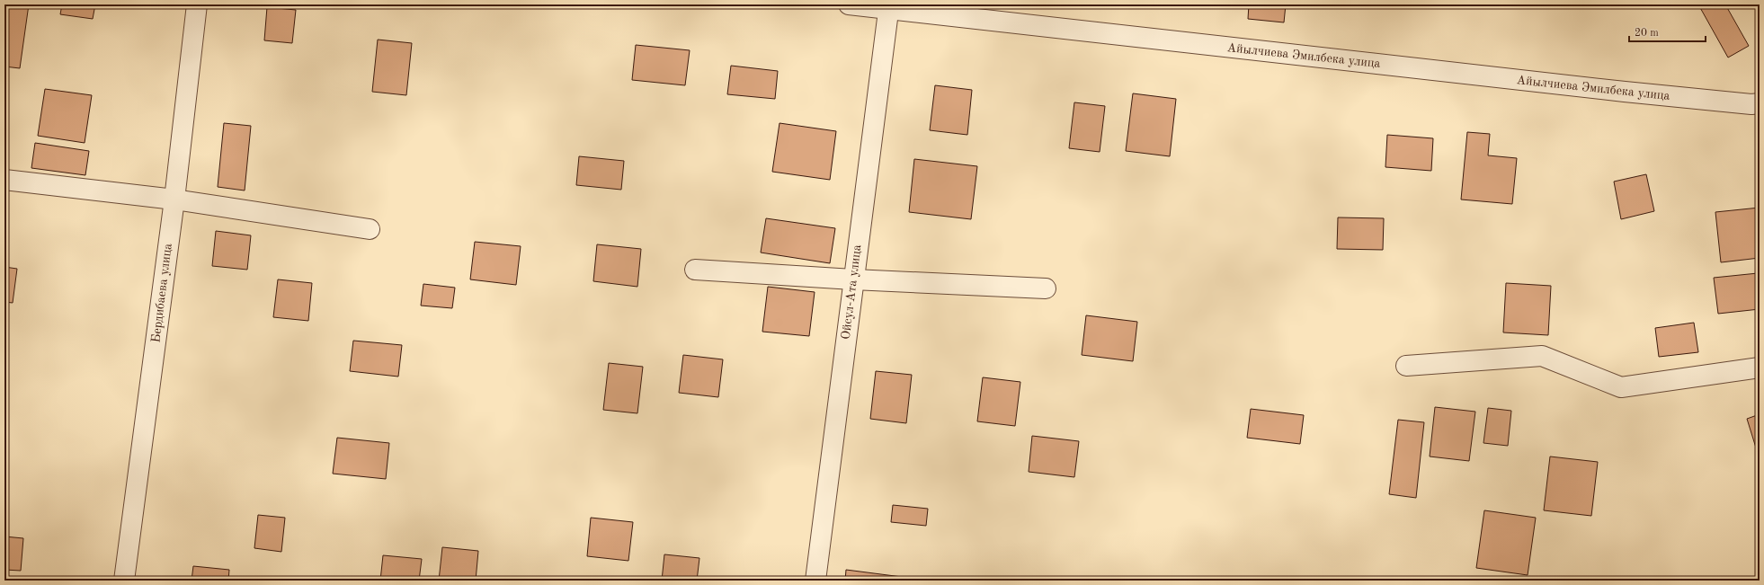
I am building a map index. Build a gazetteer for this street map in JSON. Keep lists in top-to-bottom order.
{
  "streets": {
    "street": ["Айылчиева Эмилбека улица", "Ойсул-Ата улица", "Бердибаева улица"]
  },
  "crossings": [
    ["Айылчиева Эмилбека улица", "Ойсул-Ата улица"]
  ],
  "scale_bar": "20 m"
}
